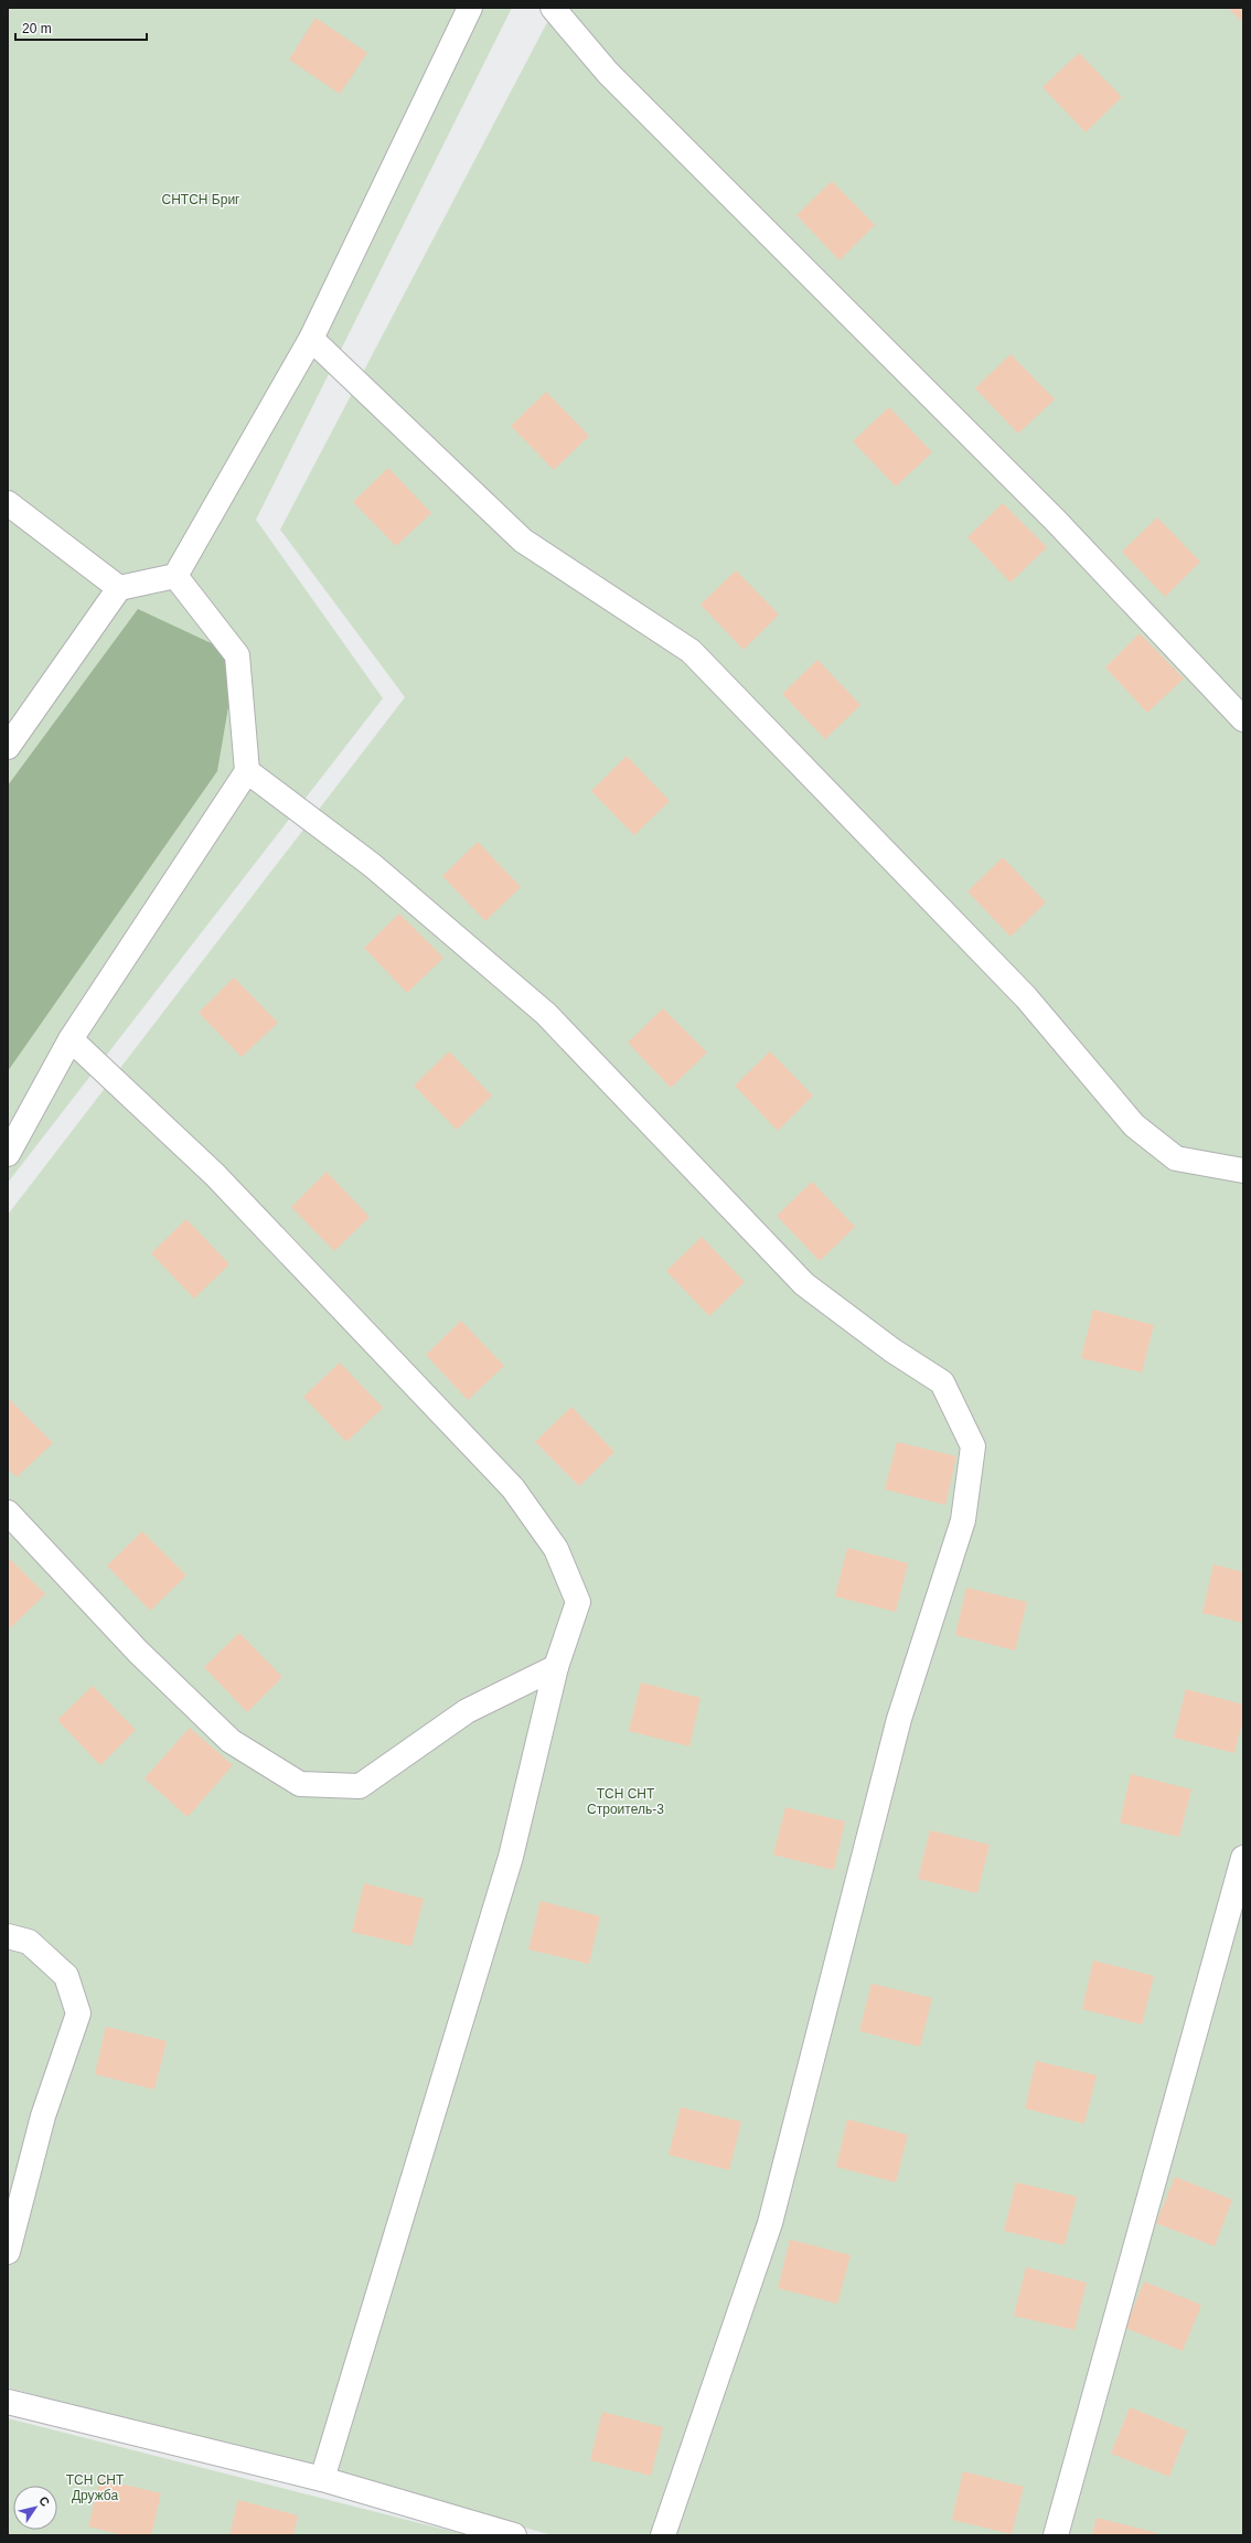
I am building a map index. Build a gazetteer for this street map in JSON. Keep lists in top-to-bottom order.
{
  "parks": ["СНТСН Бриг", "ТСН СНТ Строитель-3", "ТСН СНТ Дружба"],
  "scale_bar": "20 m",
  "north": "top right"
}
